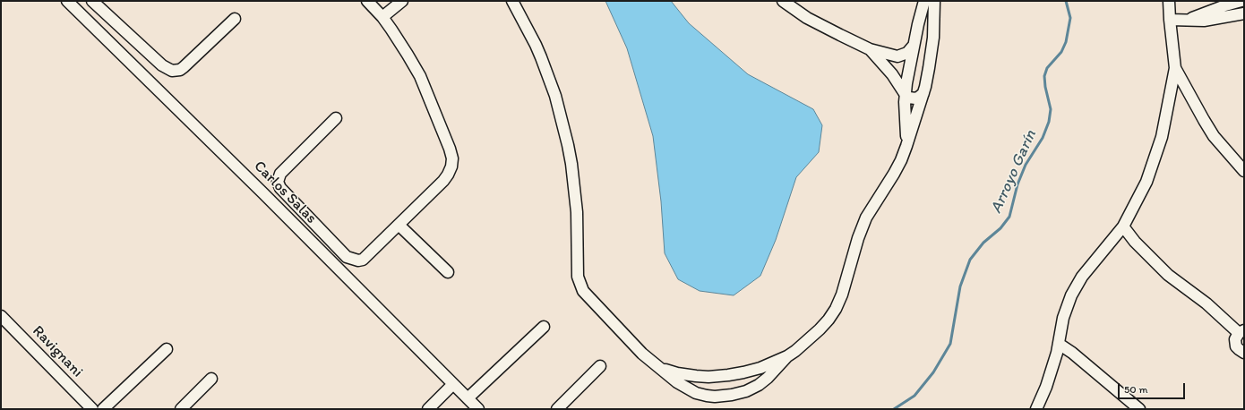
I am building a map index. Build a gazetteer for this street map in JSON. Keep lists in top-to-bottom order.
{
  "streets": {
    "street": ["Carlos Salas", "Ravignani"]
  },
  "water": ["Arroyo Garín"],
  "scale_bar": "50 m"
}
